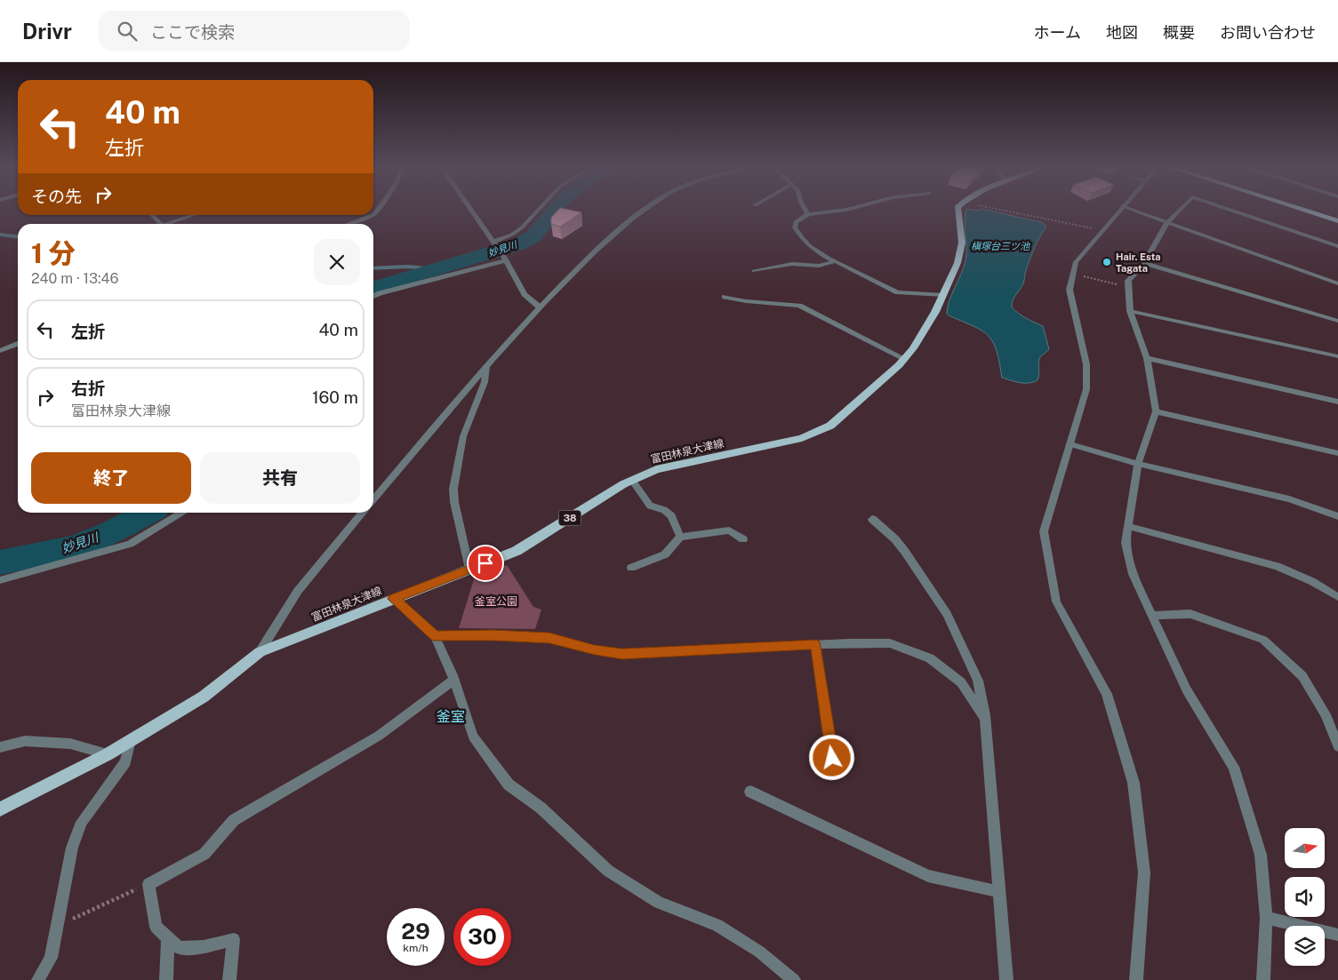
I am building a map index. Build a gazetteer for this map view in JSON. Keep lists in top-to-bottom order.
{
  "streets": {
    "main road": ["富田林泉大津線", "38"]
  },
  "districts": ["釜室"],
  "water": ["槇塚台三ツ池", "妙見川"],
  "parks": ["釜室公園"],
  "places": ["Hair. Esta Tagata"],
  "north": "right",
  "page": {
    "header": "Drivr",
    "search": "ここで検索",
    "nav": [
      "ホーム",
      "地図",
      "概要",
      "お問い合わせ"
    ],
    "turn": ["40 m", "左折"],
    "then": "その先",
    "heading": ["1 分", "240 m · 13:46"],
    "list": [
      {
        "name": "左折",
        "value": "40 m"
      },
      {
        "name": "右折",
        "note": "富田林泉大津線",
        "value": "160 m"
      }
    ],
    "buttons": ["終了", "共有"],
    "speed": "29 km/h",
    "limit": "30"
  }
}
